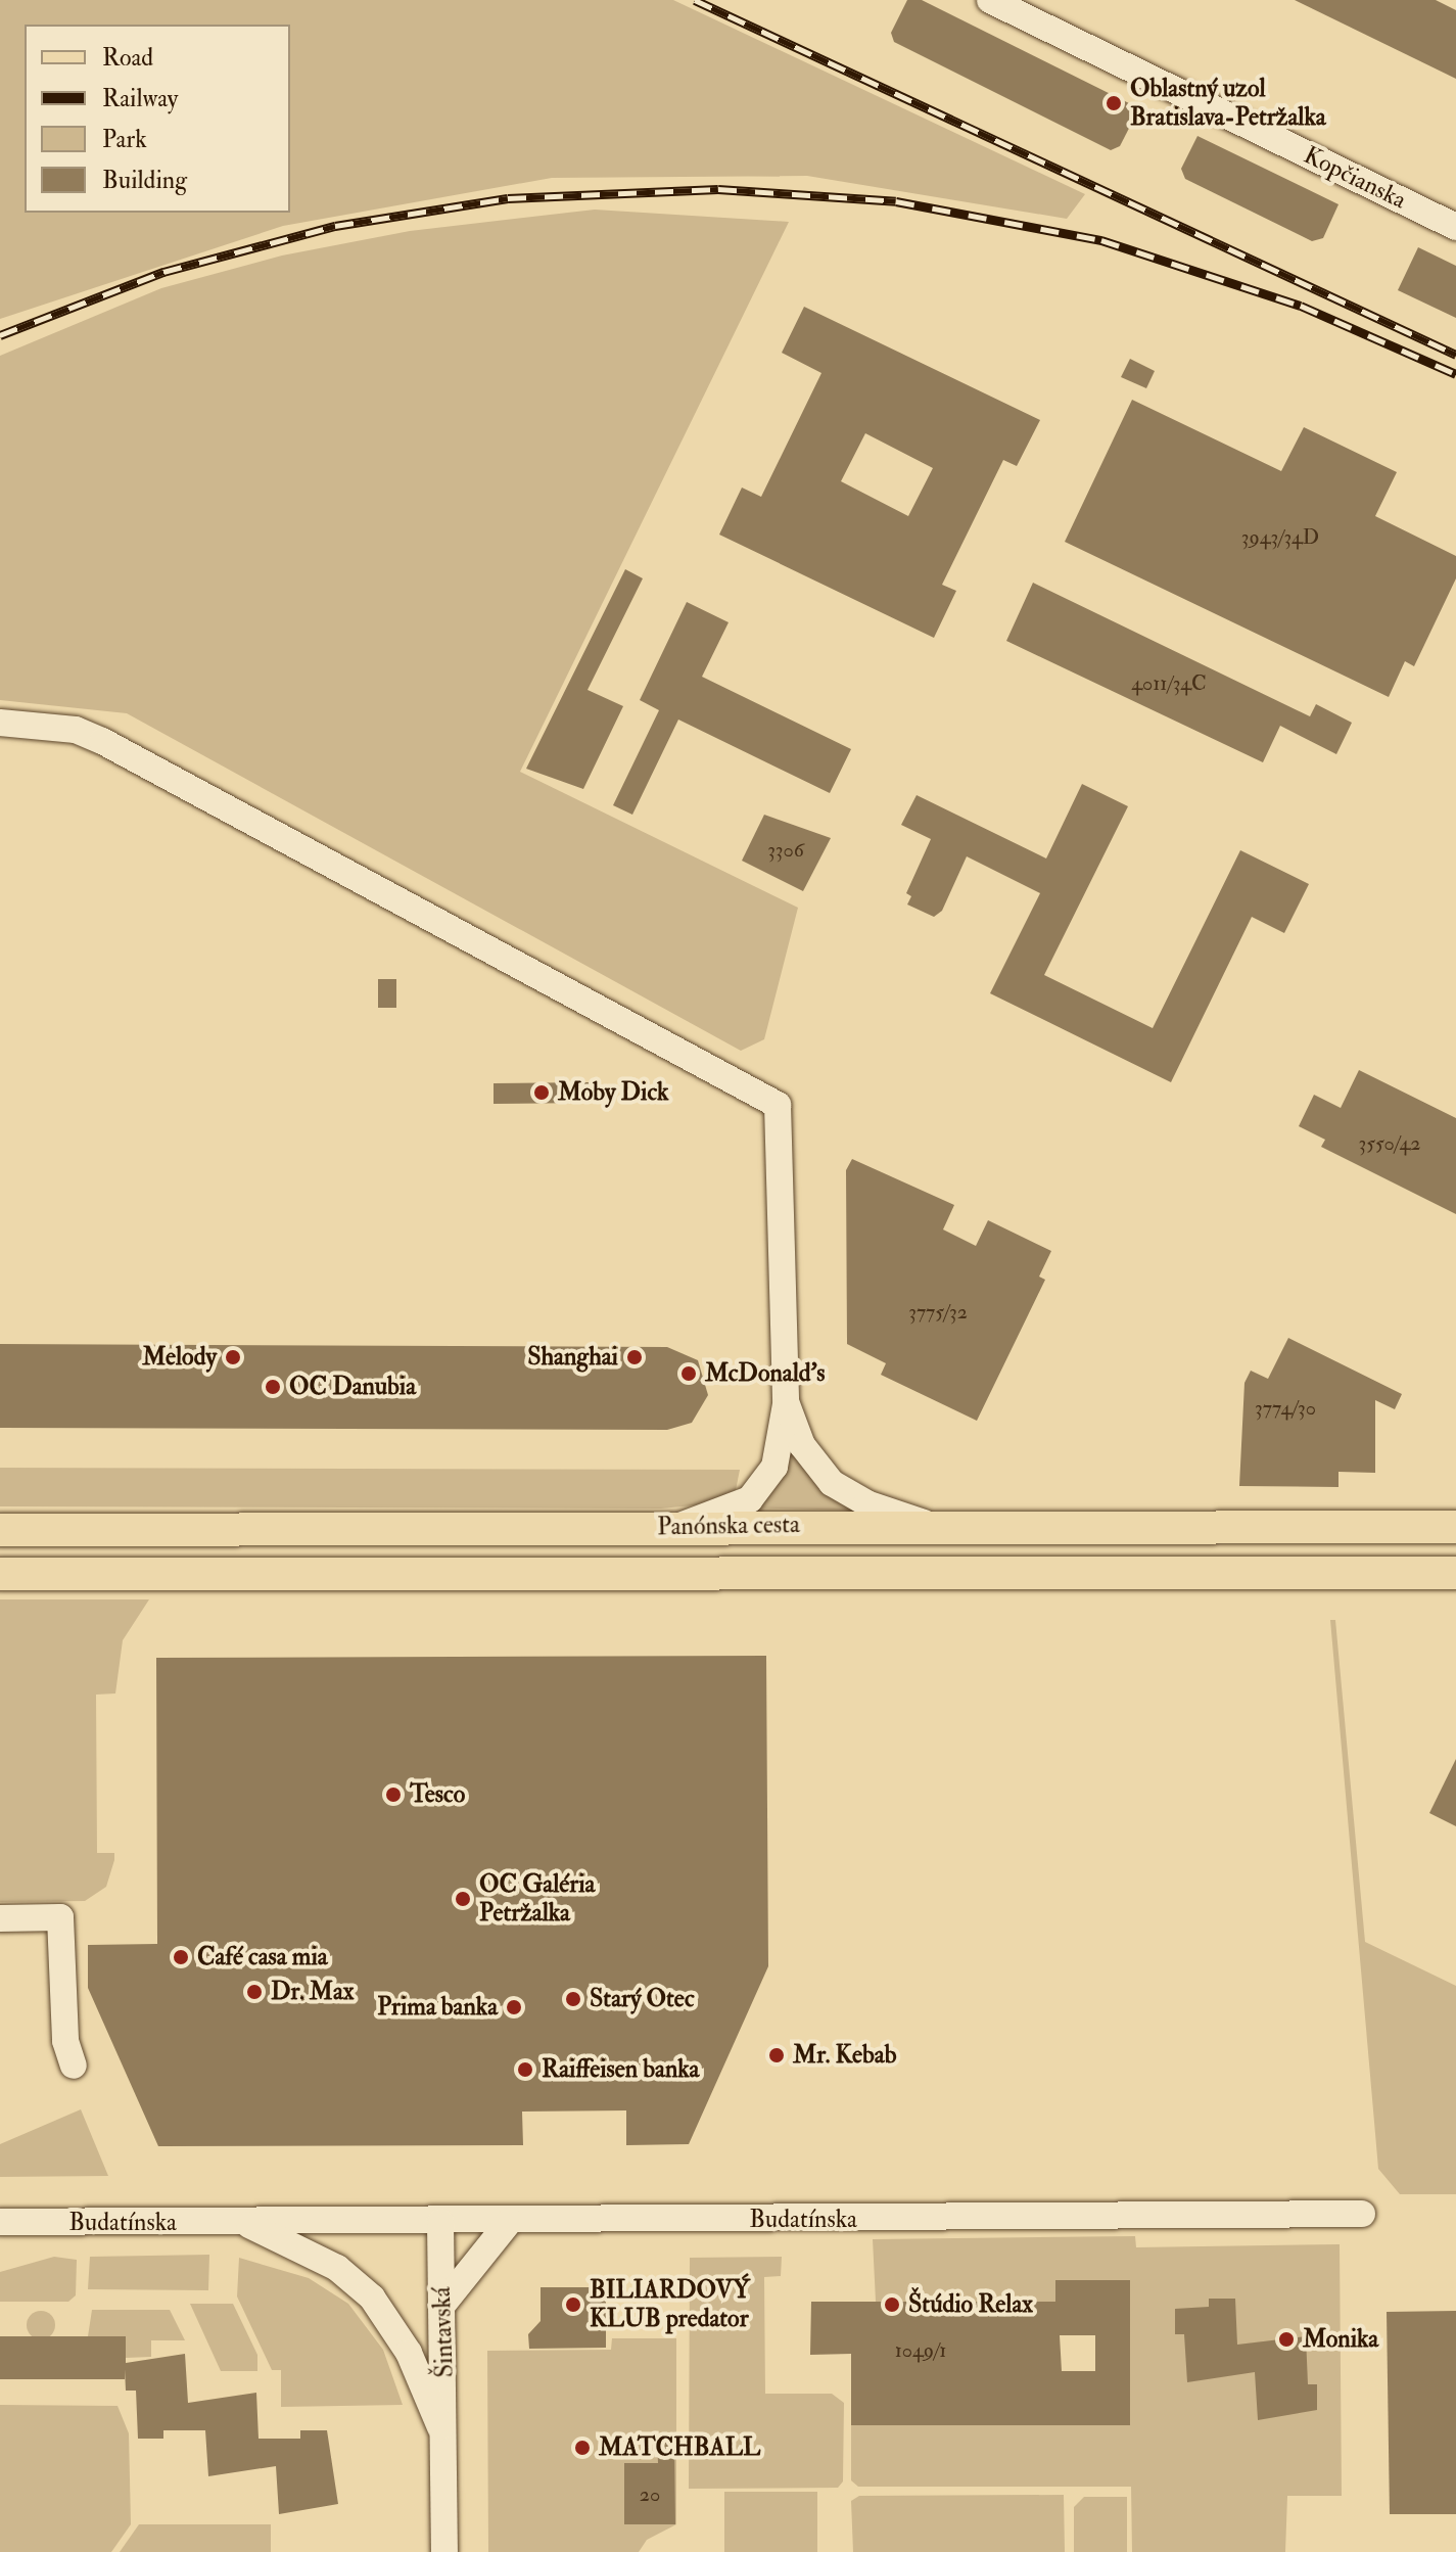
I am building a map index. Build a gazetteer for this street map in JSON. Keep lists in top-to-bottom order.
{
  "streets": {
    "main road": ["Panónska cesta"],
    "street": ["Kopčianska", "Budatínska", "Šintavská"]
  },
  "crossings": [
    ["Budatínska", "Šintavská"]
  ],
  "places": [
    "Oblastný uzol Bratislava-Petržalka",
    "Moby Dick",
    "Melody",
    "Shanghai",
    "McDonald's",
    "OC Danubia",
    "Tesco",
    "OC Galéria Petržalka",
    "Café casa mia",
    "Dr. Max",
    "Starý Otec",
    "Prima banka",
    "Mr. Kebab",
    "Raiffeisen banka",
    "BILIARDOVÝ KLUB predator",
    "Štúdio Relax",
    "Monika",
    "MATCHBALL"
  ],
  "house_numbers": [
    "3943/34D",
    "4011/34C",
    "3306",
    "3550/42",
    "3775/32",
    "3774/30",
    "1049/1",
    "20"
  ],
  "legend": [
    "Road",
    "Railway",
    "Park",
    "Building"
  ]
}
